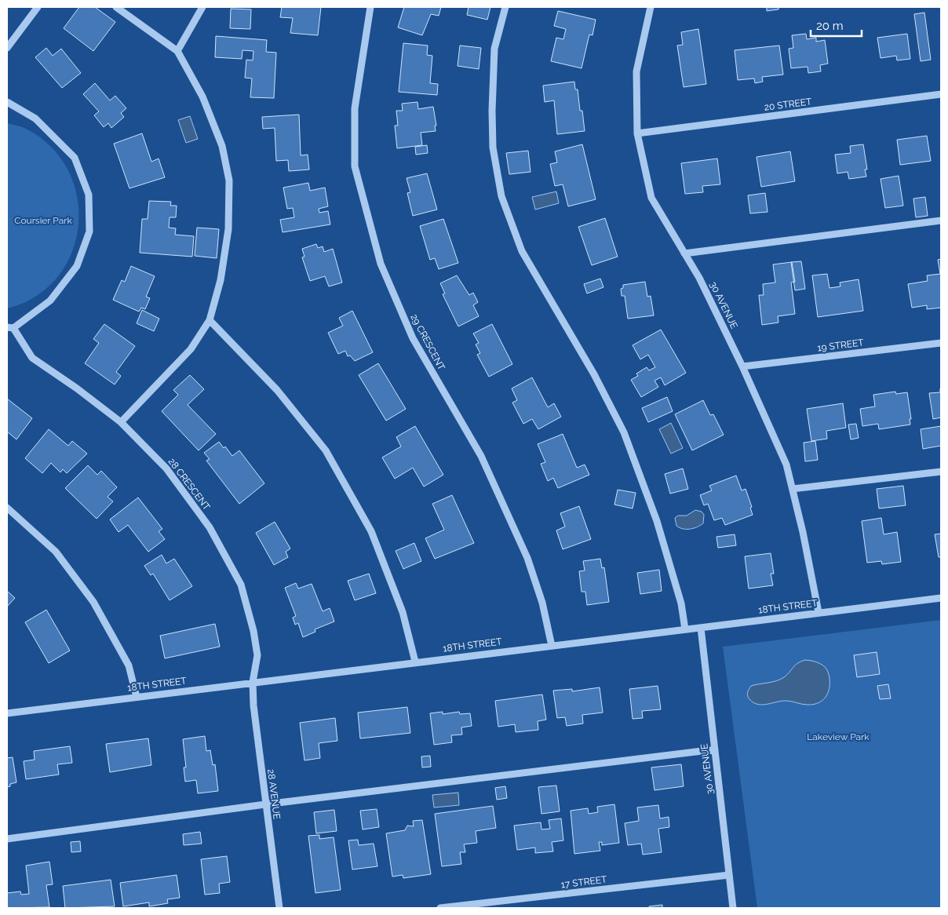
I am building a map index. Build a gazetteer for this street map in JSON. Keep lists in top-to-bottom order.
{
  "streets": {
    "street": [
      "20 STREET",
      "30 AVENUE",
      "29 CRESCENT",
      "19 STREET",
      "28 CRESCENT",
      "18TH STREET",
      "28 AVENUE",
      "17 STREET"
    ]
  },
  "crossings": [
    ["20 STREET", "30 AVENUE"],
    ["30 AVENUE", "19 STREET"],
    ["30 AVENUE", "18TH STREET"],
    ["30 AVENUE", "17 STREET"],
    ["29 CRESCENT", "18TH STREET"],
    ["28 CRESCENT", "18TH STREET"],
    ["28 CRESCENT", "28 AVENUE"],
    ["18TH STREET", "28 AVENUE"]
  ],
  "parks": ["Coursier Park", "Lakeview Park"],
  "scale_bar": "20 m"
}
